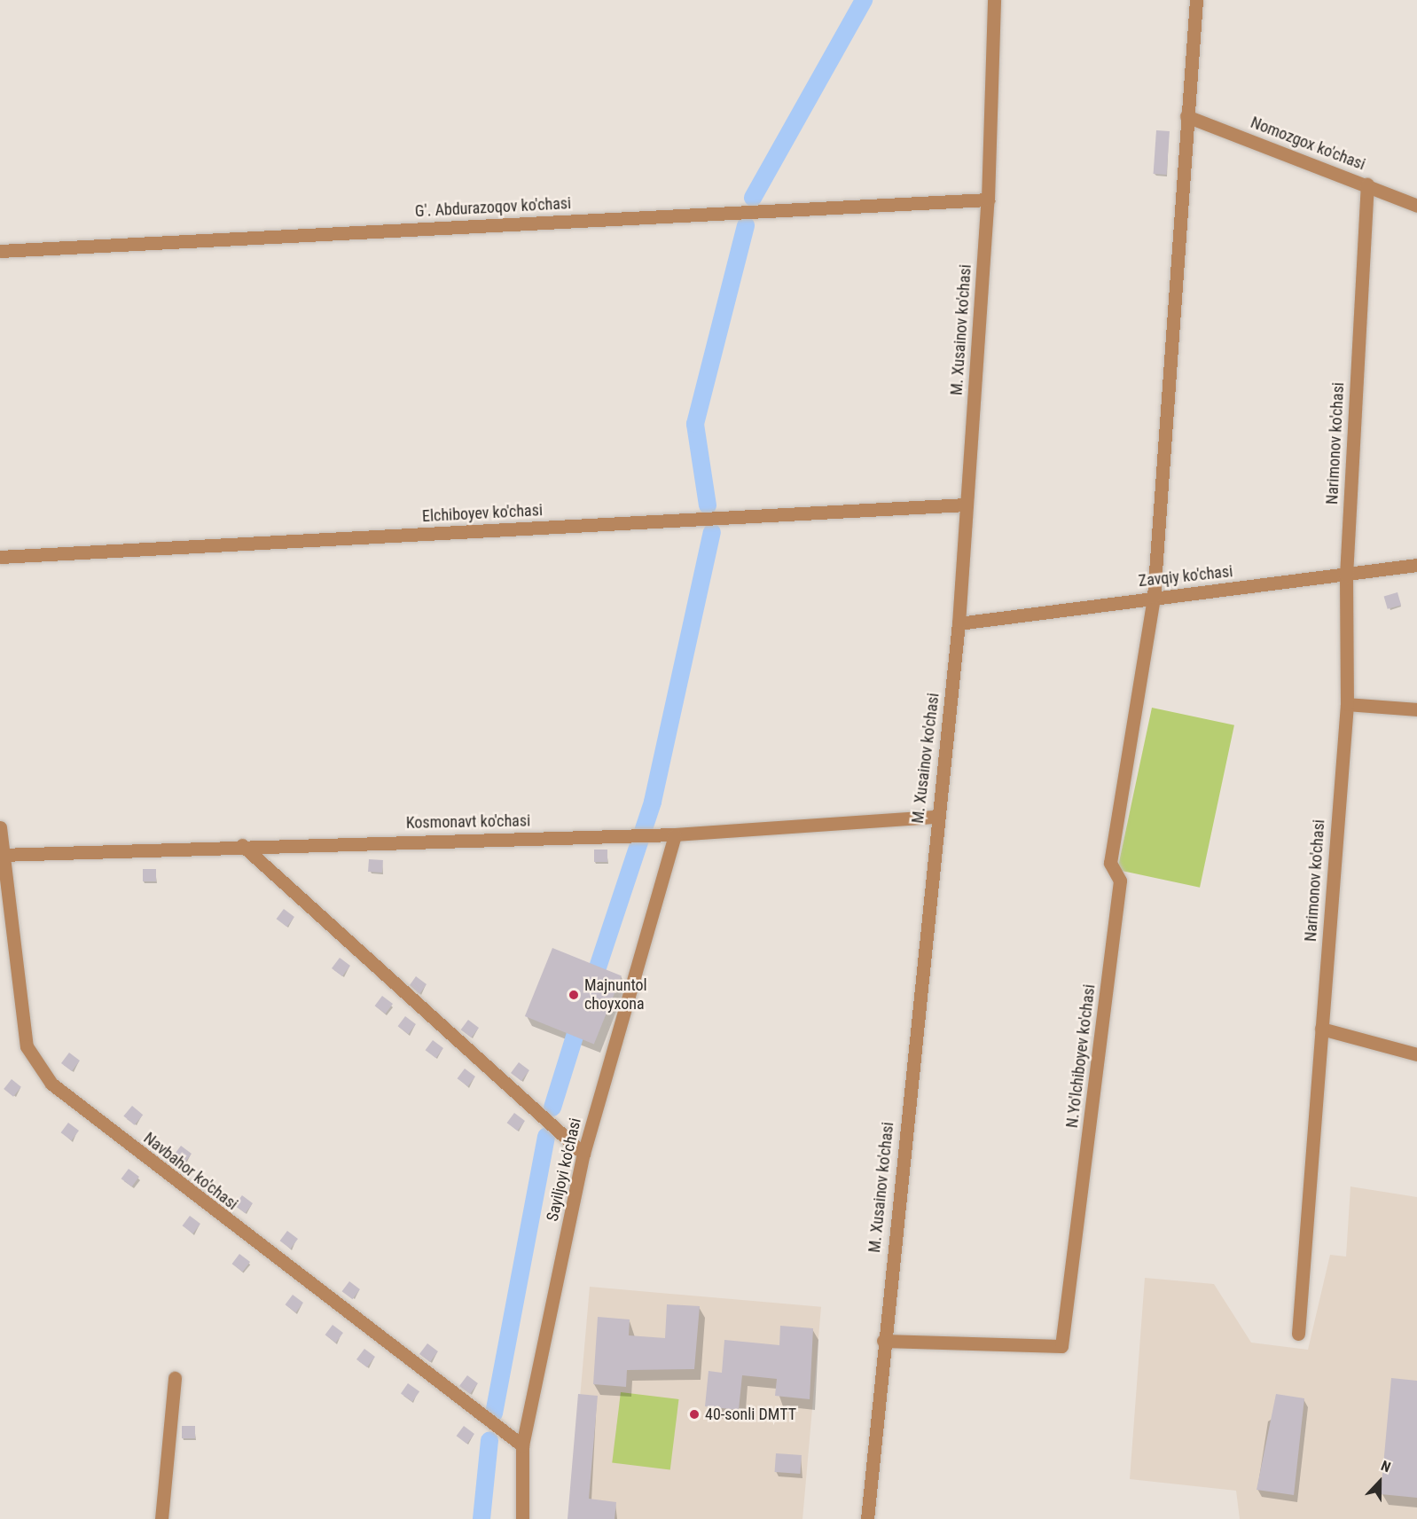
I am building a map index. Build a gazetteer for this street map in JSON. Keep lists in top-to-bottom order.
{
  "streets": {
    "street": [
      "Nomozgox ko'chasi",
      "G'. Abdurazoqov ko'chasi",
      "M. Xusainov ko'chasi",
      "Narimonov ko'chasi",
      "Elchiboyev ko'chasi",
      "Zavqiy ko'chasi",
      "Kosmonavt ko'chasi",
      "N.Yo'lchiboyev ko'chasi",
      "Sayiljoyi ko'chasi",
      "Navbahor ko'chasi"
    ]
  },
  "crossings": [
    ["Nomozgox ko'chasi", "Narimonov ko'chasi"],
    ["G'. Abdurazoqov ko'chasi", "M. Xusainov ko'chasi"],
    ["M. Xusainov ko'chasi", "Elchiboyev ko'chasi"],
    ["M. Xusainov ko'chasi", "Zavqiy ko'chasi"],
    ["M. Xusainov ko'chasi", "Kosmonavt ko'chasi"],
    ["M. Xusainov ko'chasi", "N.Yo'lchiboyev ko'chasi"],
    ["Narimonov ko'chasi", "Zavqiy ko'chasi"],
    ["Zavqiy ko'chasi", "N.Yo'lchiboyev ko'chasi"],
    ["Kosmonavt ko'chasi", "Sayiljoyi ko'chasi"],
    ["Kosmonavt ko'chasi", "Navbahor ko'chasi"],
    ["Sayiljoyi ko'chasi", "Navbahor ko'chasi"]
  ],
  "places": ["Majnuntol choyxona", "40-sonli DMTT"],
  "north": "top"
}
